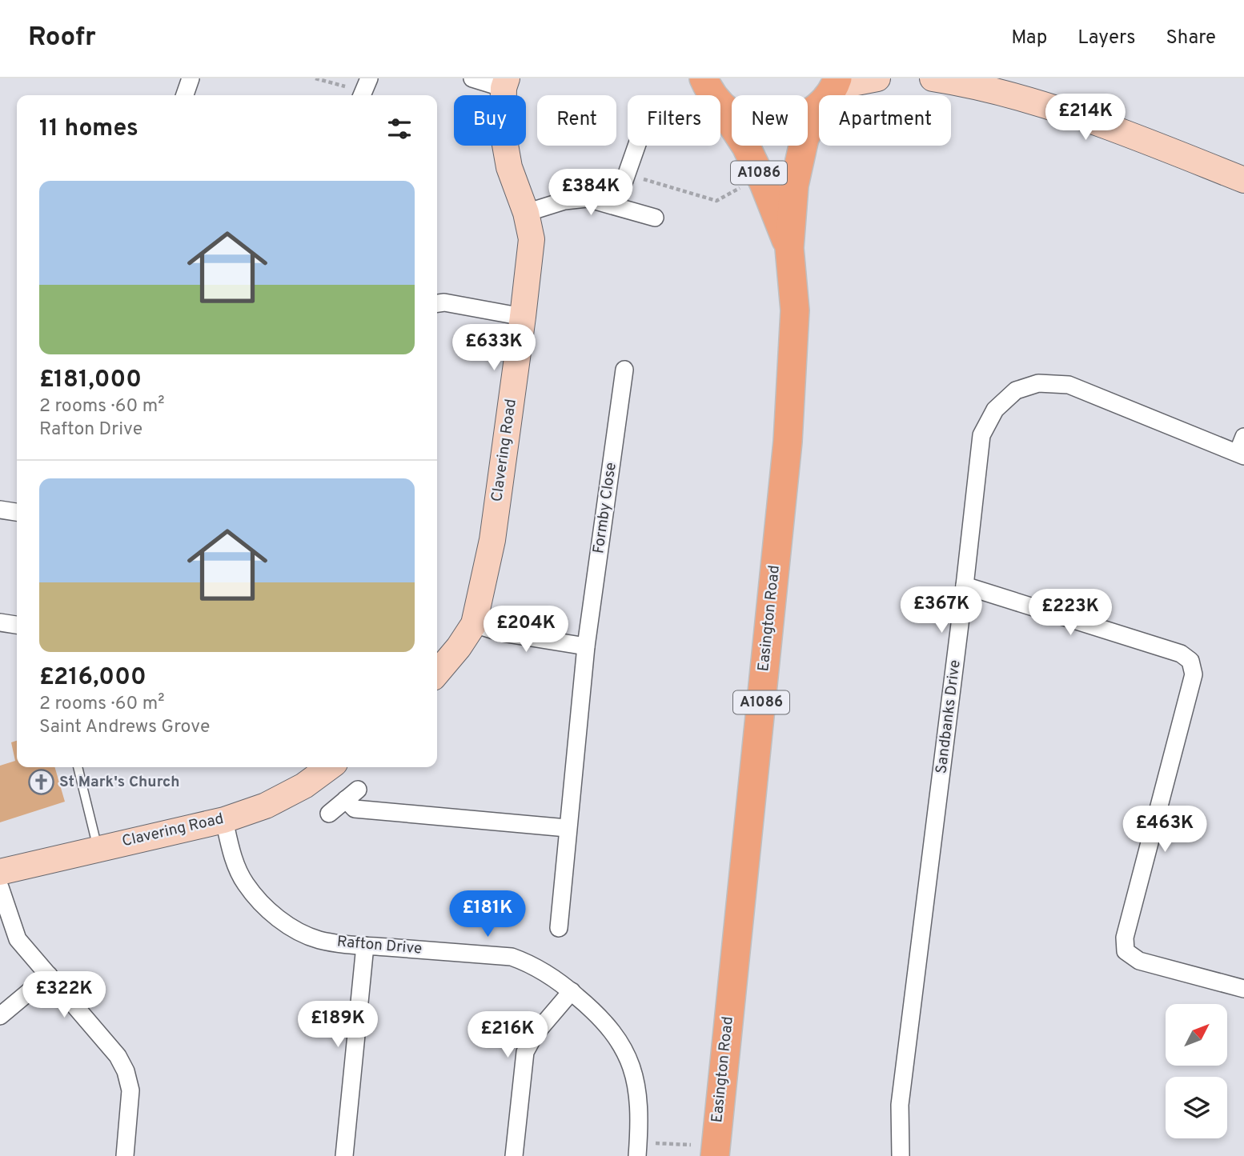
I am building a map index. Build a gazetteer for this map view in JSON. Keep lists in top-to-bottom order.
{
  "streets": {
    "main road": ["A1086", "Easington Road"],
    "street": [
      "Clavering Road",
      "Formby Close",
      "Sandbanks Drive",
      "Rafton Drive"
    ]
  },
  "crossings": [
    ["Clavering Road", "Rafton Drive"]
  ],
  "places": {
    "church": ["St Mark's Church"]
  },
  "north": "top right",
  "page": {
    "header": "Roofr",
    "nav": ["Map", "Layers", "Share"],
    "price": [
      "£214K",
      "£384K",
      "£633K",
      "£367K",
      "£223K",
      "£204K",
      "£463K",
      "£181K",
      "£322K",
      "£189K",
      "£216K"
    ],
    "chip": [
      "Buy",
      "Rent",
      "Filters",
      "New",
      "Apartment"
    ],
    "heading": "11 homes",
    "list": [
      {
        "name": "£181,000",
        "note": "2 rooms · 60 m² · Rafton Drive"
      },
      {
        "name": "£216,000",
        "note": "2 rooms · 60 m² · Saint Andrews Grove"
      }
    ]
  }
}
